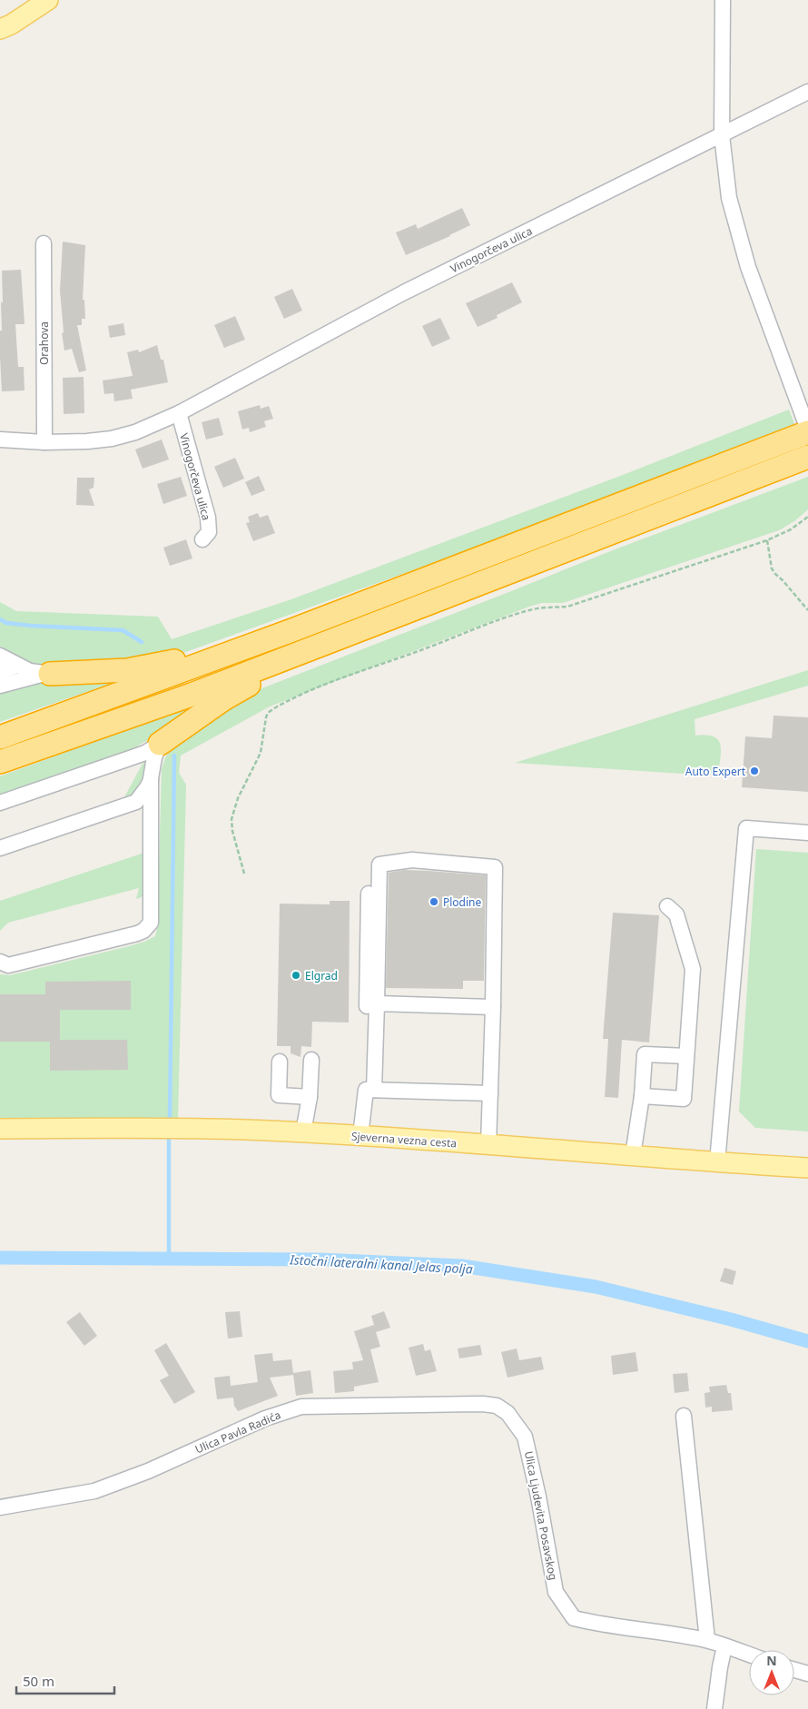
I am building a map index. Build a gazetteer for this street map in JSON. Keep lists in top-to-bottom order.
{
  "streets": {
    "main road": ["Sjeverna vezna cesta"],
    "street": [
      "Vinogorčeva ulica",
      "Orahova",
      "Ulica Pavla Radića",
      "Ulica Ljudevita Posavskog"
    ]
  },
  "crossings": [
    ["Vinogorčeva ulica", "Orahova"],
    ["Ulica Pavla Radića", "Ulica Ljudevita Posavskog"]
  ],
  "water": ["Istočni lateralni kanal Jelas polja"],
  "places": ["Auto Expert", "Plodine", "Elgrad"],
  "scale_bar": "50 m",
  "north": "top"
}
